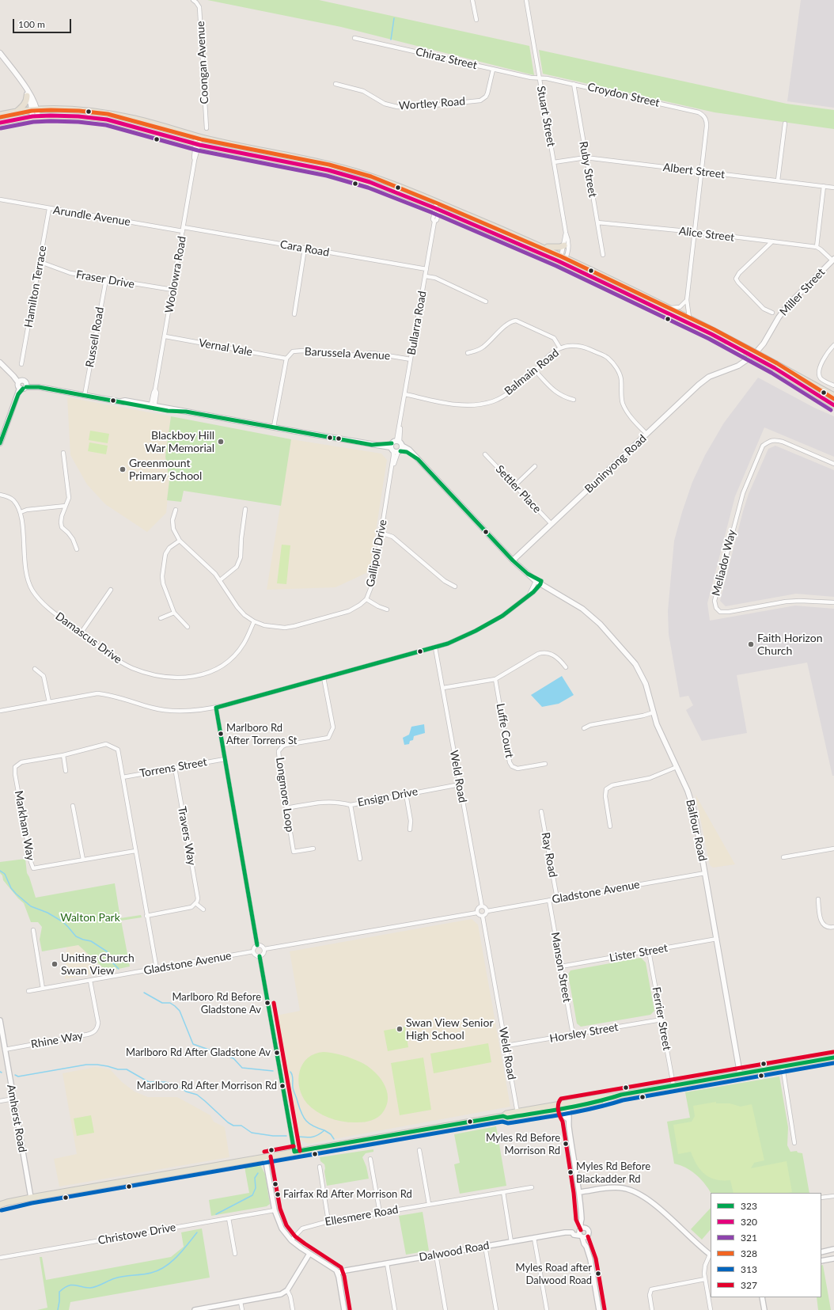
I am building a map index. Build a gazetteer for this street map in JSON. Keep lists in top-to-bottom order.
{
  "streets": {
    "main road": ["Miller Street", "Buninyong Road", "Balfour Road"],
    "street": [
      "Chiraz Street",
      "Coongan Avenue",
      "Croydon Street",
      "Wortley Road",
      "Stuart Street",
      "Ruby Street",
      "Albert Street",
      "Arundle Avenue",
      "Alice Street",
      "Cara Road",
      "Woolowra Road",
      "Fraser Drive",
      "Hamilton Terrace",
      "Bullarra Road",
      "Russell Road",
      "Vernal Vale",
      "Barussela Avenue",
      "Balmain Road",
      "Settler Place",
      "Gallipoli Drive",
      "Meliador Way",
      "Damascus Drive",
      "Luffe Court",
      "Torrens Street",
      "Weld Road",
      "Longmore Loop",
      "Ensign Drive",
      "Markham Way",
      "Travers Way",
      "Ray Road",
      "Gladstone Avenue",
      "Lister Street",
      "Manson Street",
      "Ferrier Street",
      "Horsley Street",
      "Rhine Way",
      "Amherst Road",
      "Ellesmere Road",
      "Christowe Drive",
      "Dalwood Road"
    ]
  },
  "crossings": [
    ["Chiraz Street", "Croydon Street"],
    ["Chiraz Street", "Wortley Road"],
    ["Chiraz Street", "Stuart Street"],
    ["Croydon Street", "Stuart Street"],
    ["Croydon Street", "Ruby Street"],
    ["Croydon Street", "Albert Street"],
    ["Stuart Street", "Albert Street"],
    ["Ruby Street", "Albert Street"],
    ["Ruby Street", "Alice Street"],
    ["Arundle Avenue", "Cara Road"],
    ["Arundle Avenue", "Woolowra Road"],
    ["Arundle Avenue", "Hamilton Terrace"],
    ["Cara Road", "Woolowra Road"],
    ["Cara Road", "Bullarra Road"],
    ["Woolowra Road", "Fraser Drive"],
    ["Woolowra Road", "Vernal Vale"],
    ["Fraser Drive", "Hamilton Terrace"],
    ["Fraser Drive", "Russell Road"],
    ["Miller Street", "Buninyong Road"],
    ["Bullarra Road", "Barussela Avenue"],
    ["Bullarra Road", "Balmain Road"],
    ["Bullarra Road", "Balfour Road"],
    ["Vernal Vale", "Barussela Avenue"],
    ["Balmain Road", "Buninyong Road"],
    ["Buninyong Road", "Settler Place"],
    ["Buninyong Road", "Balfour Road"],
    ["Gallipoli Drive", "Damascus Drive"],
    ["Torrens Street", "Markham Way"],
    ["Torrens Street", "Travers Way"],
    ["Weld Road", "Ensign Drive"],
    ["Weld Road", "Gladstone Avenue"],
    ["Weld Road", "Horsley Street"],
    ["Markham Way", "Gladstone Avenue"],
    ["Balfour Road", "Gladstone Avenue"],
    ["Balfour Road", "Lister Street"],
    ["Ray Road", "Gladstone Avenue"],
    ["Gladstone Avenue", "Manson Street"],
    ["Gladstone Avenue", "Rhine Way"],
    ["Lister Street", "Manson Street"],
    ["Lister Street", "Ferrier Street"],
    ["Manson Street", "Horsley Street"],
    ["Ferrier Street", "Horsley Street"],
    ["Rhine Way", "Amherst Road"]
  ],
  "parks": ["Walton Park"],
  "places": [
    "Blackboy Hill War Memorial",
    "Greenmount Primary School",
    "Faith Horizon Church",
    "Marlboro Rd After Torrens St",
    "Uniting Church Swan View",
    "Marlboro Rd Before Gladstone Av",
    "Swan View Senior High School",
    "Marlboro Rd After Gladstone Av",
    "Marlboro Rd After Morrison Rd",
    "Myles Rd Before Morrison Rd",
    "Myles Rd Before Blackadder Rd",
    "Fairfax Rd After Morrison Rd",
    "Myles Road after Dalwood Road"
  ],
  "lines": [
    "transit line 328",
    "transit line 320",
    "transit line 321",
    "transit line 323",
    "transit line 327",
    "transit line 313"
  ],
  "legend": [
    "323",
    "320",
    "321",
    "328",
    "313",
    "327"
  ],
  "scale_bar": "100 m"
}
